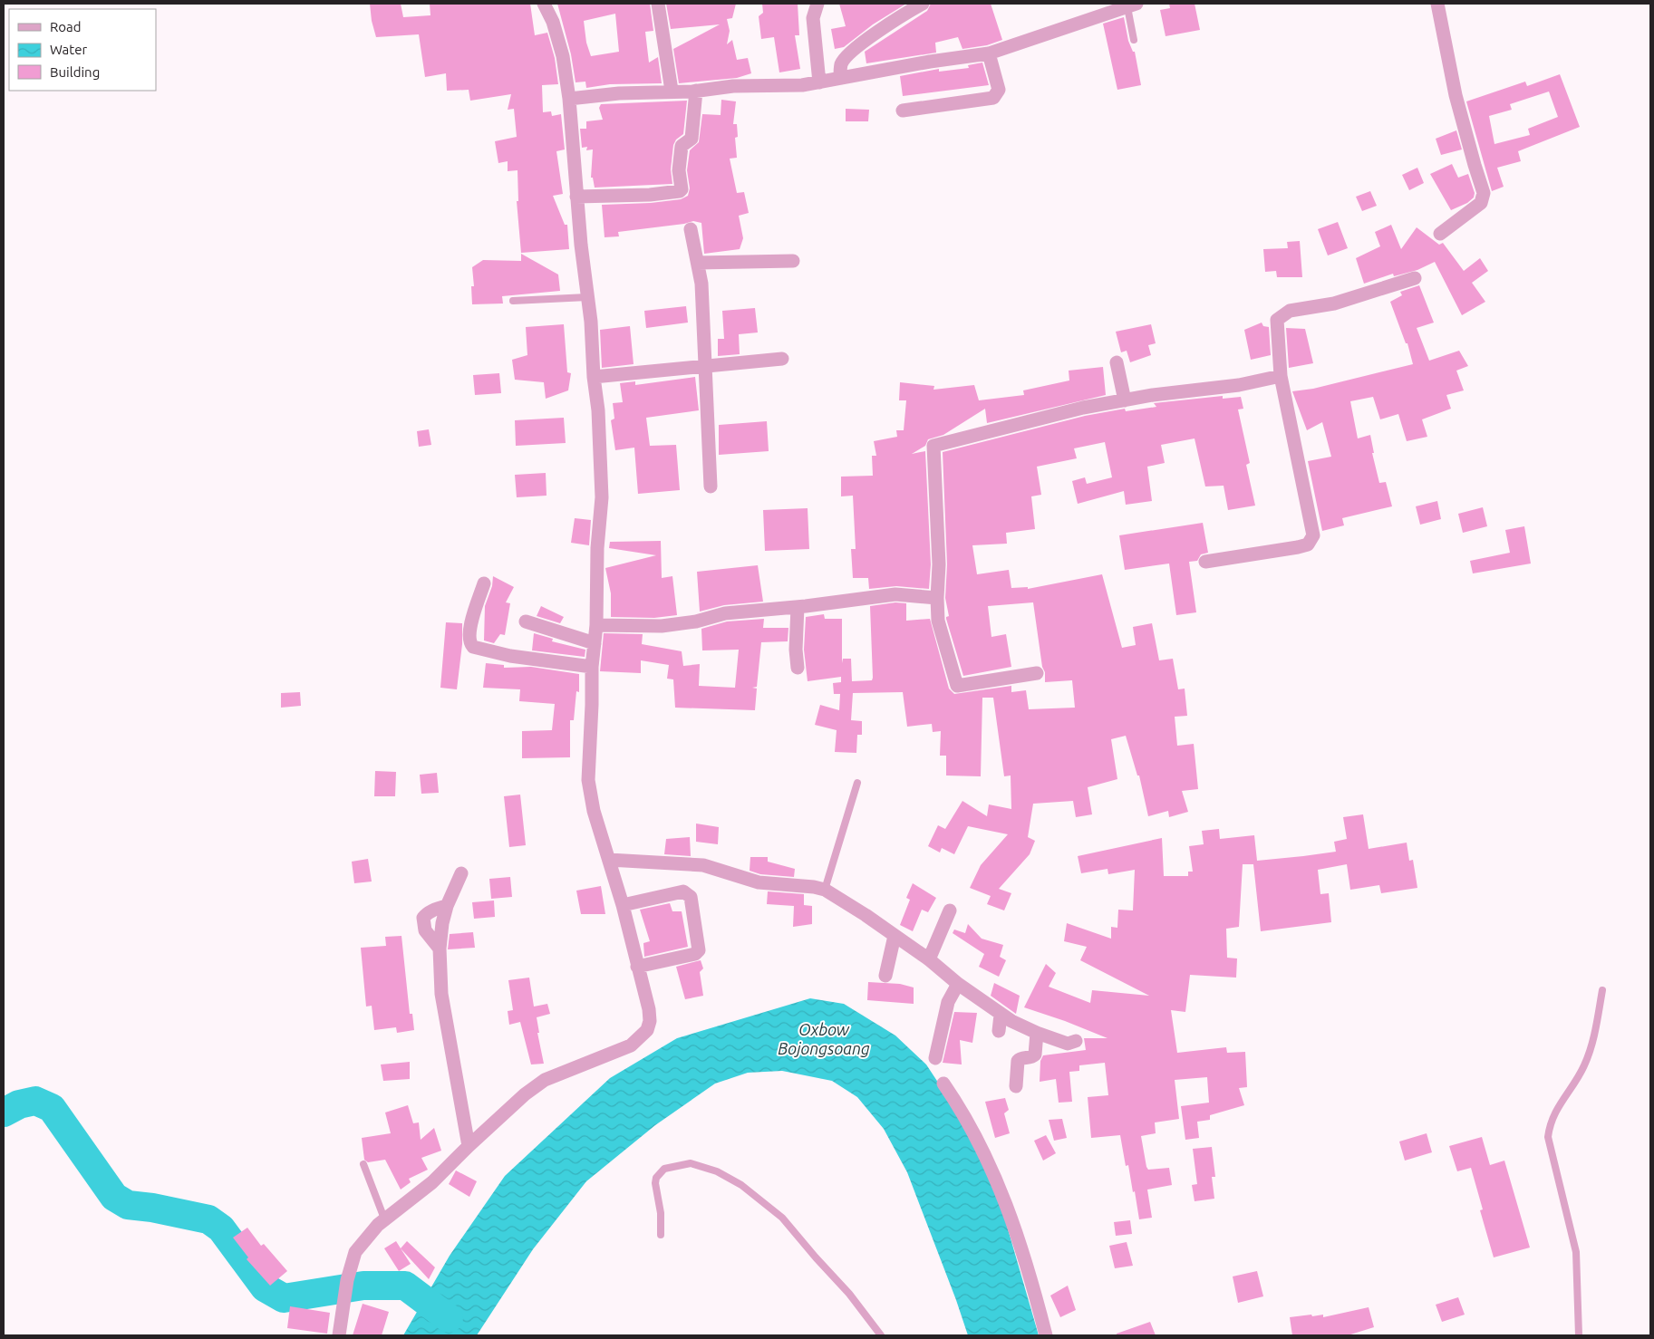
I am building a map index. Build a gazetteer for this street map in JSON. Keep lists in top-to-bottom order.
{
  "water": ["Oxbow Bojongsoang"],
  "legend": ["Road", "Water", "Building"]
}
